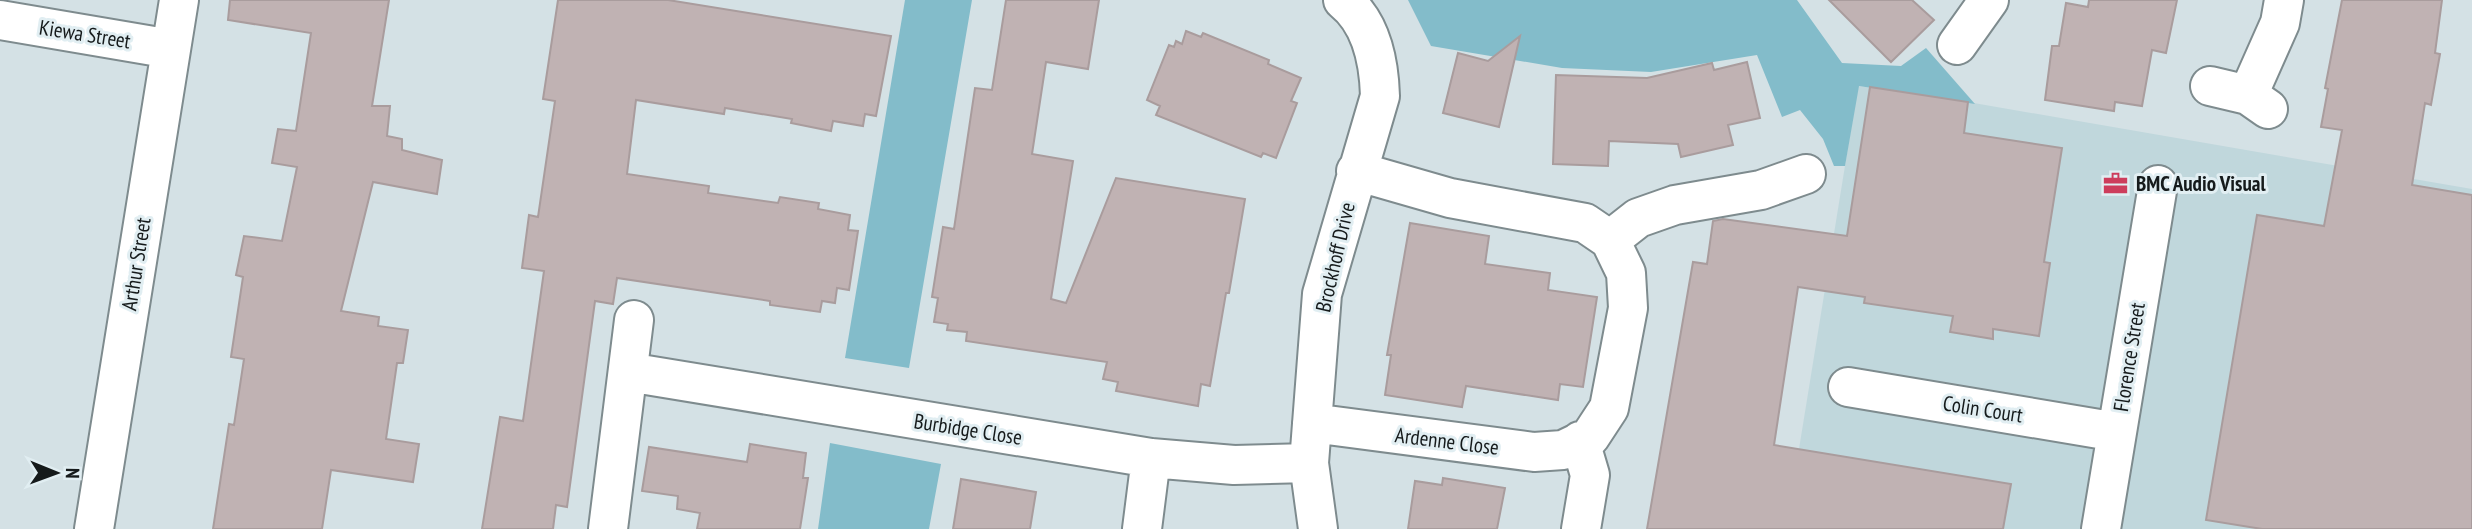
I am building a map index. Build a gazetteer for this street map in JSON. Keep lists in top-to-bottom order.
{
  "streets": {
    "street": [
      "Kiewa Street",
      "Brockhoff Drive",
      "Arthur Street",
      "Florence Street",
      "Colin Court",
      "Burbidge Close",
      "Ardenne Close"
    ]
  },
  "crossings": [
    ["Kiewa Street", "Arthur Street"],
    ["Brockhoff Drive", "Burbidge Close"],
    ["Brockhoff Drive", "Ardenne Close"],
    ["Florence Street", "Colin Court"]
  ],
  "places": {
    "office": ["BMC Audio Visual"]
  },
  "north": "right"
}
